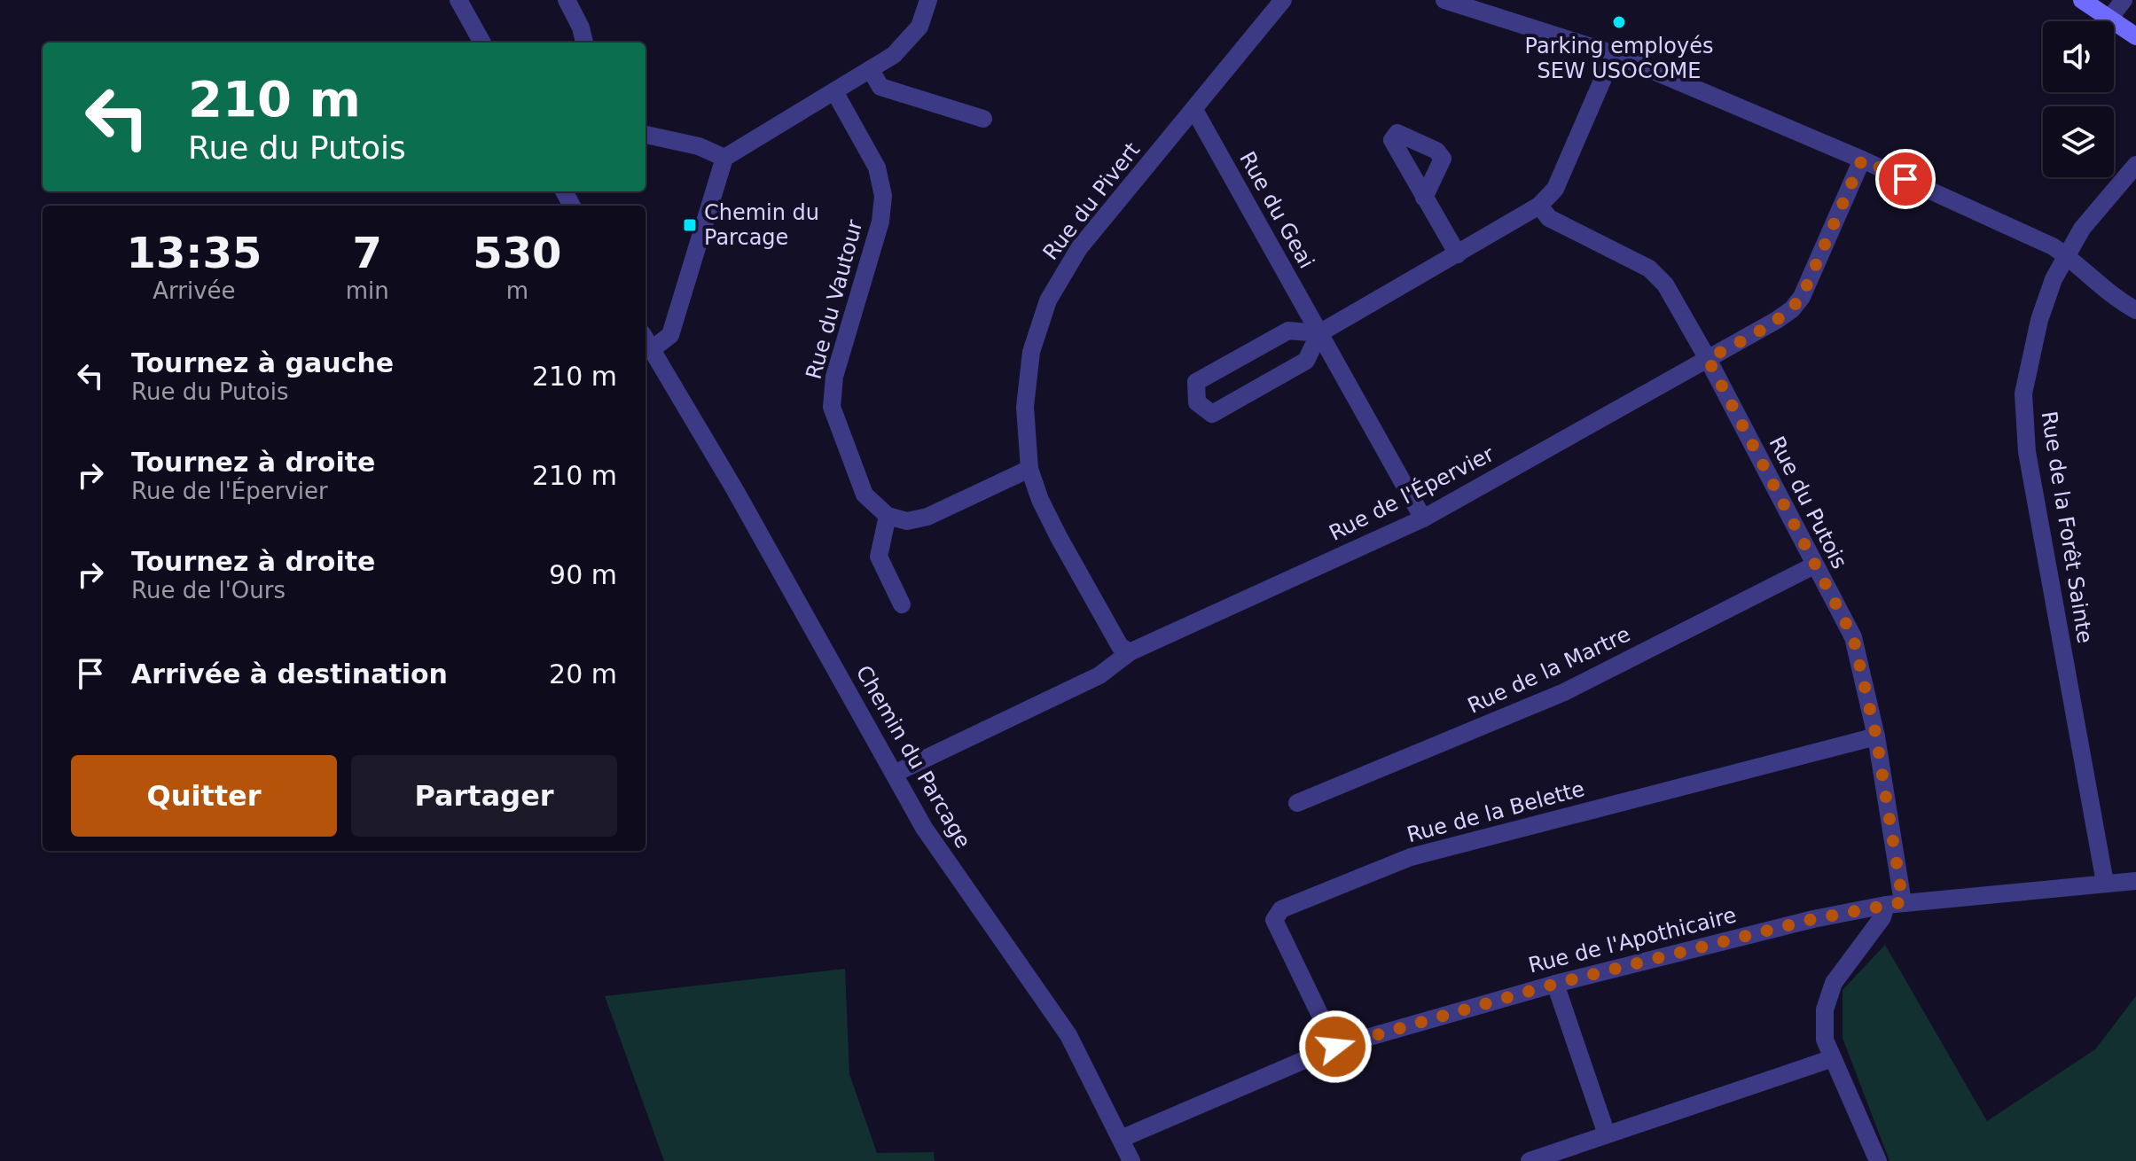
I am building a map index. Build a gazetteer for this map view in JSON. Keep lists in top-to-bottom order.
{
  "streets": {
    "street": [
      "Rue du Pivert",
      "Rue du Geai",
      "Rue du Vautour",
      "Rue de l'Épervier",
      "Rue du Putois",
      "Rue de la Forêt Sainte",
      "Rue de la Martre",
      "Chemin du Parcage",
      "Rue de la Belette",
      "Rue de l'Apothicaire"
    ]
  },
  "crossings": [
    ["Rue du Pivert", "Rue du Geai"],
    ["Rue du Pivert", "Rue de l'Épervier"],
    ["Rue du Geai", "Rue de l'Épervier"],
    ["Rue de l'Épervier", "Rue du Putois"],
    ["Rue de l'Épervier", "Chemin du Parcage"],
    ["Rue du Putois", "Rue de la Martre"],
    ["Rue du Putois", "Rue de la Belette"],
    ["Rue du Putois", "Rue de l'Apothicaire"],
    ["Rue de la Forêt Sainte", "Rue de l'Apothicaire"],
    ["Chemin du Parcage", "Rue de l'Apothicaire"],
    ["Rue de la Belette", "Rue de l'Apothicaire"]
  ],
  "places": {
    "other": ["Parking employés SEW USOCOME"],
    "transit": ["Chemin du Parcage"]
  },
  "page": {
    "turn": ["210 m", "Rue du Putois"],
    "eta": [
      "13:35",
      "Arrivée",
      "7",
      "min",
      "530",
      "m"
    ],
    "list": [
      {
        "name": "Tournez à gauche",
        "note": "Rue du Putois",
        "value": "210 m"
      },
      {
        "name": "Tournez à droite",
        "note": "Rue de l'Épervier",
        "value": "210 m"
      },
      {
        "name": "Tournez à droite",
        "note": "Rue de l'Ours",
        "value": "90 m"
      },
      {
        "name": "Arrivée à destination",
        "value": "20 m"
      }
    ],
    "buttons": ["Quitter", "Partager"]
  }
}
